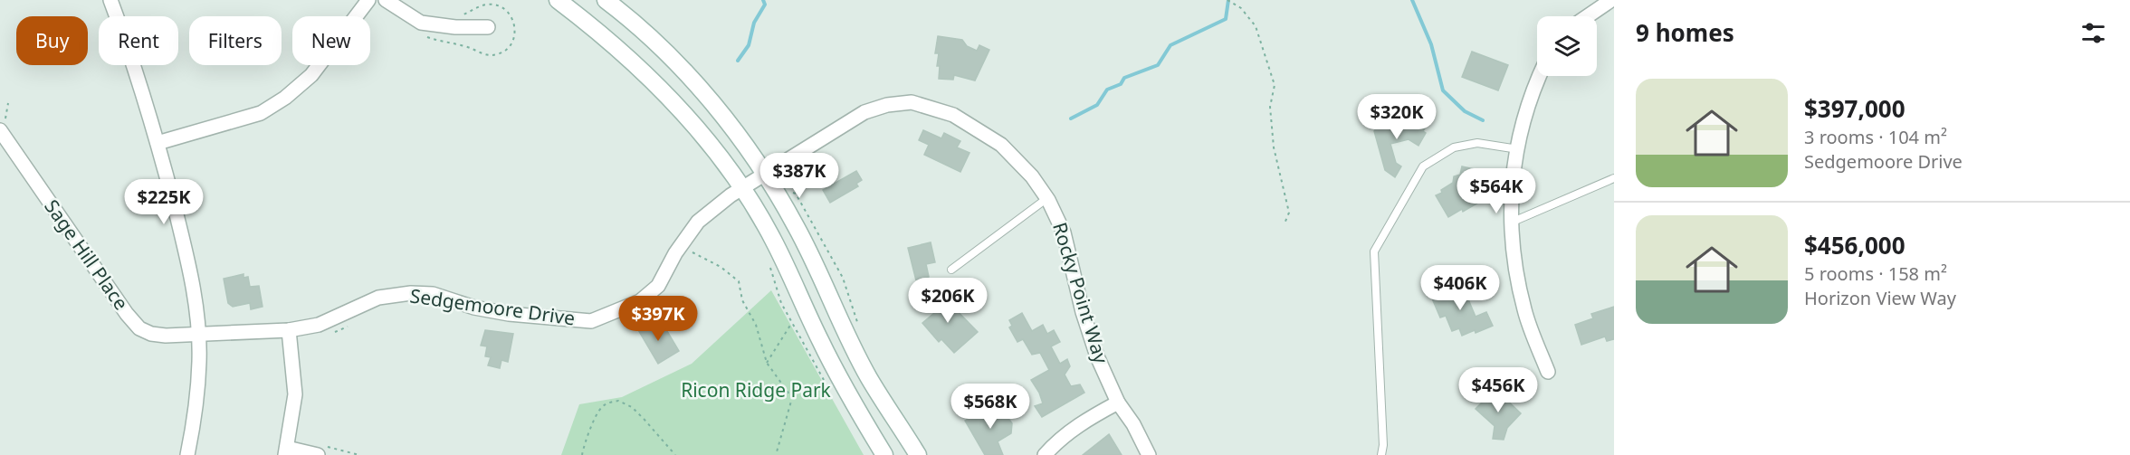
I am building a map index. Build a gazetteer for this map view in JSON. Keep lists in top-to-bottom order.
{
  "streets": {
    "street": ["Sage Hill Place", "Rocky Point Way", "Sedgemoore Drive"]
  },
  "crossings": [
    ["Sage Hill Place", "Sedgemoore Drive"],
    ["Rocky Point Way", "Sedgemoore Drive"]
  ],
  "parks": ["Ricon Ridge Park"],
  "page": {
    "heading": "9 homes",
    "chip": [
      "Buy",
      "Rent",
      "Filters",
      "New"
    ],
    "list": [
      {
        "name": "$397,000",
        "note": "3 rooms · 104 m² · Sedgemoore Drive"
      },
      {
        "name": "$456,000",
        "note": "5 rooms · 158 m² · Horizon View Way"
      }
    ],
    "price": [
      "$320K",
      "$387K",
      "$564K",
      "$225K",
      "$406K",
      "$206K",
      "$397K",
      "$456K",
      "$568K"
    ]
  }
}
